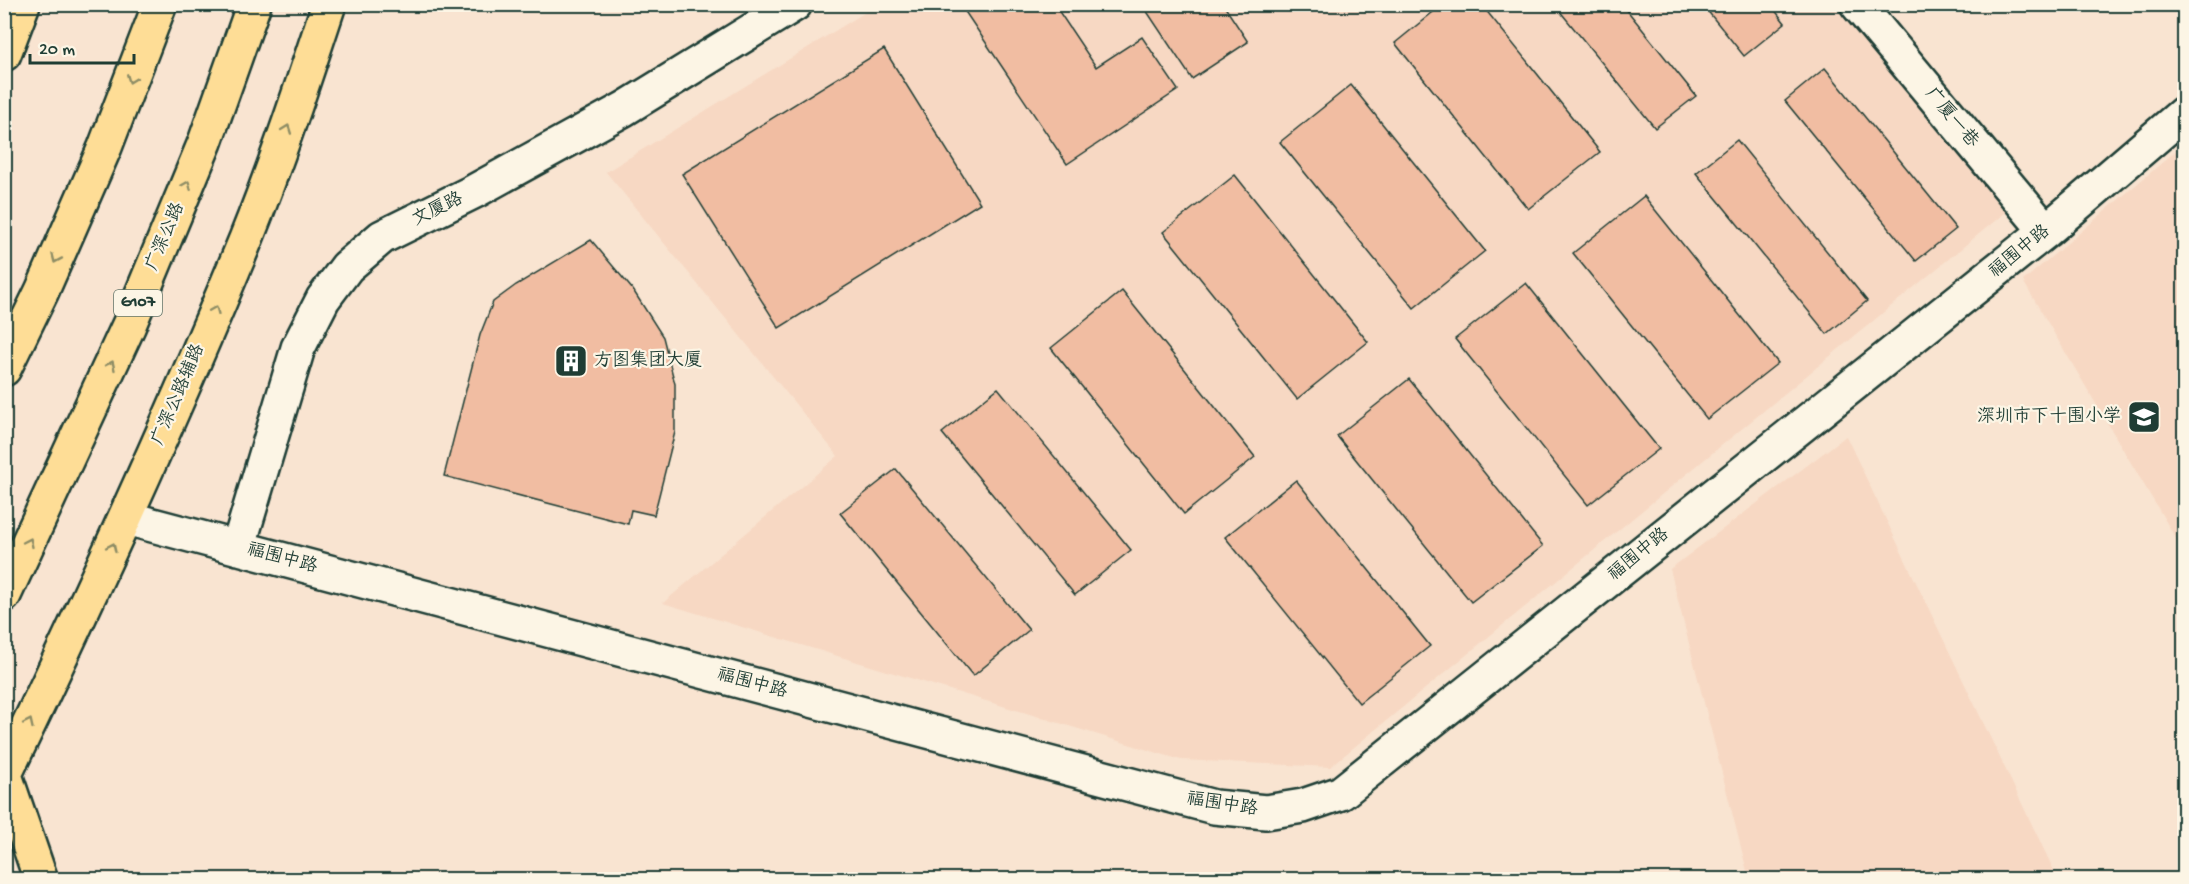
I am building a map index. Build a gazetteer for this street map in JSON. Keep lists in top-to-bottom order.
{
  "streets": {
    "main road": ["广深公路", "G107", "广深公路辅路"],
    "street": ["广厦一巷", "文厦路", "福围中路"]
  },
  "crossings": [
    ["广厦一巷", "福围中路"],
    ["文厦路", "福围中路"],
    ["福围中路", "广深公路辅路"]
  ],
  "places": {
    "building": ["方图集团大厦"],
    "school or university": ["深圳市下十围小学"]
  },
  "scale_bar": "20 m"
}
